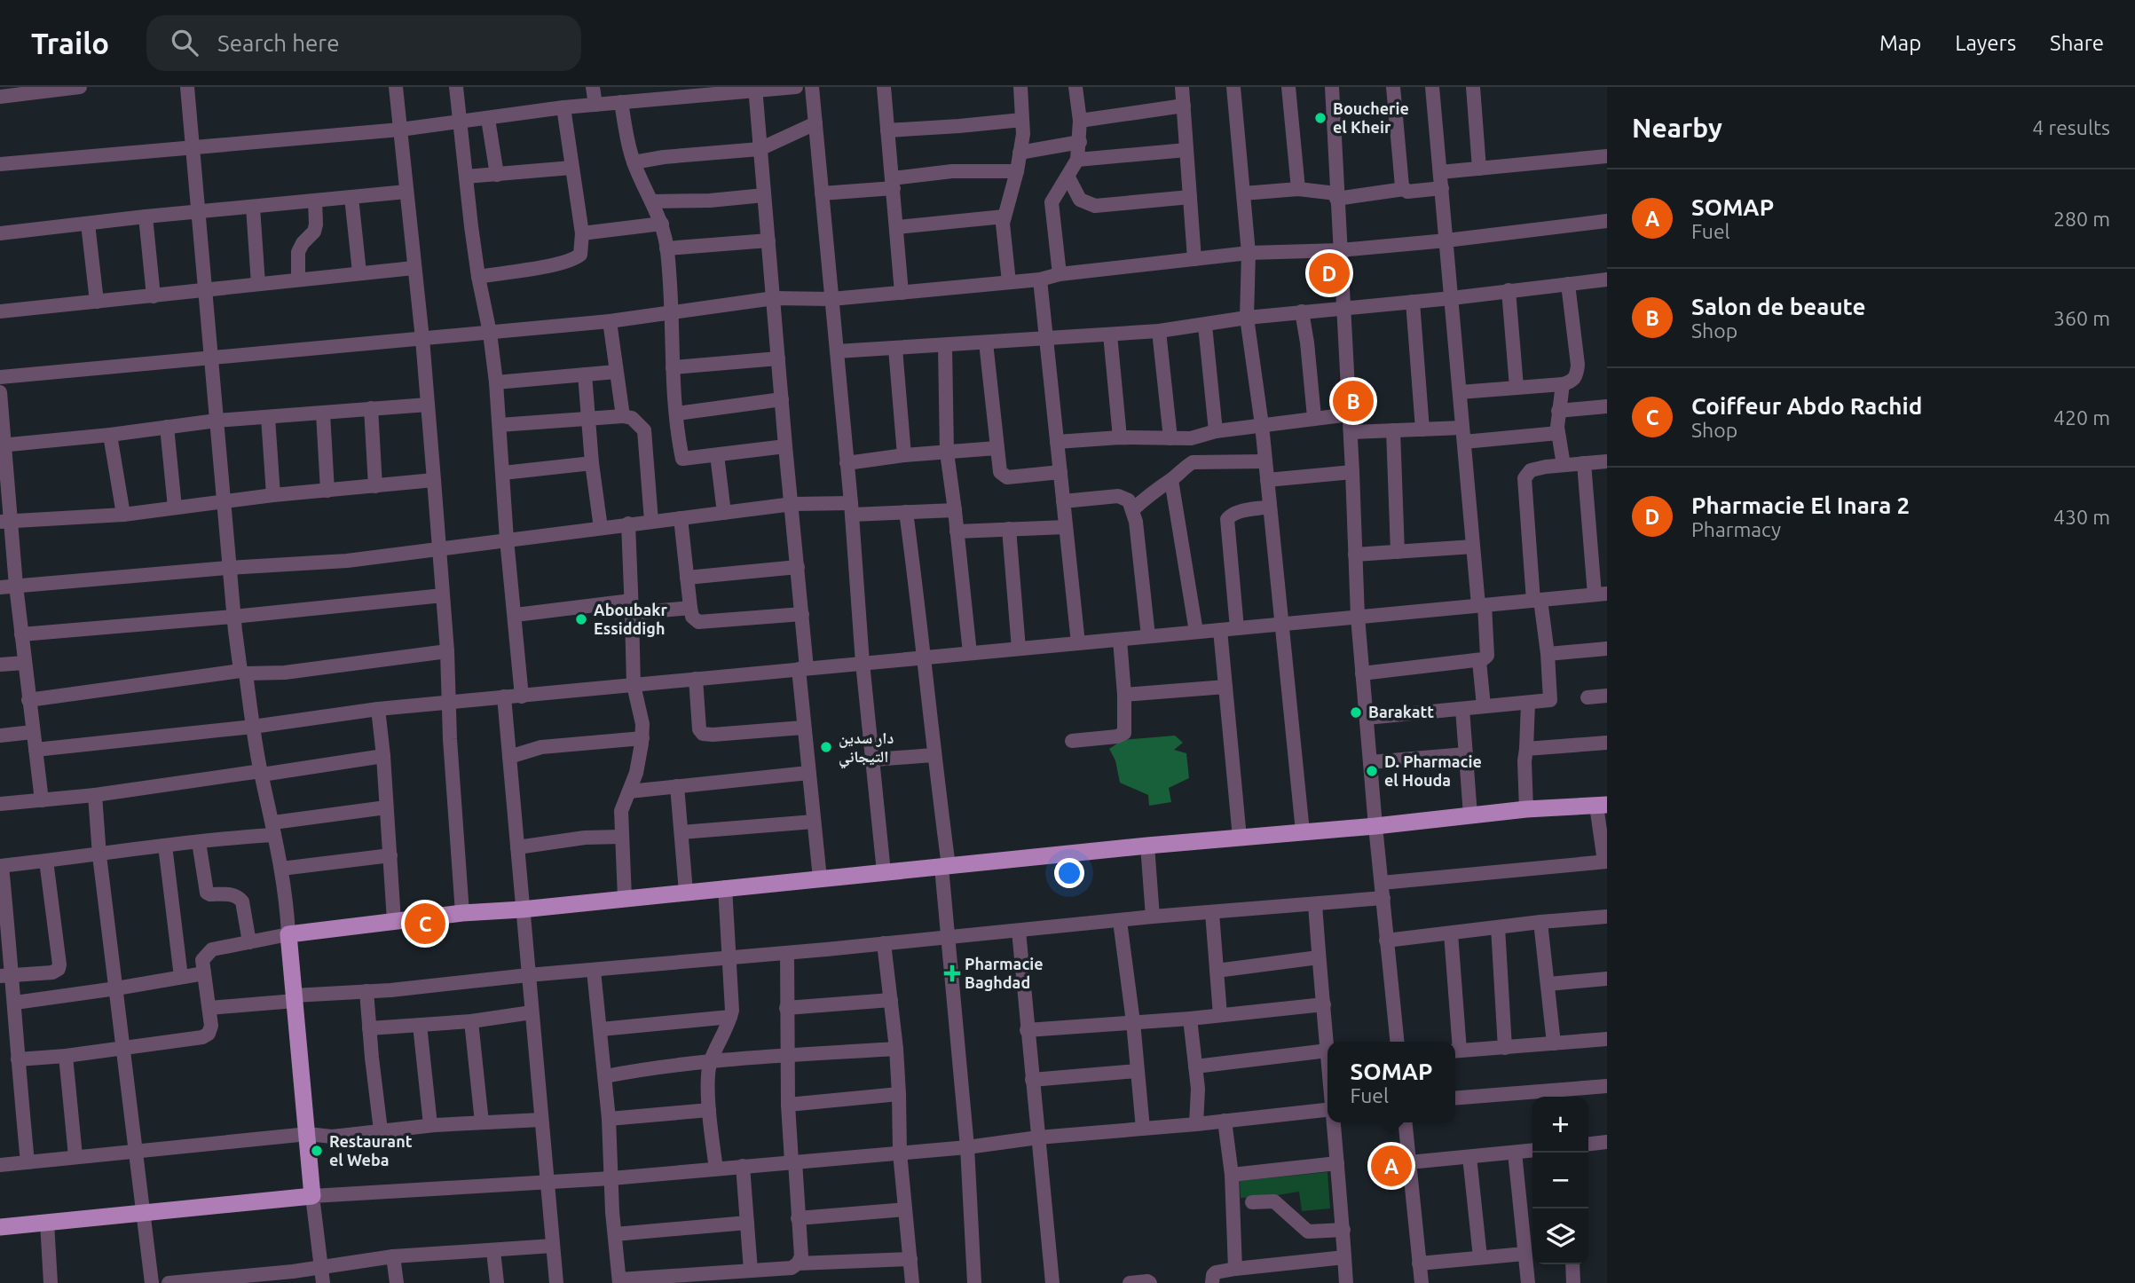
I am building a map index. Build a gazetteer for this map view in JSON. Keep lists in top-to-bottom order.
{
  "places": {
    "other": [
      "Boucherie el Kheir",
      "Aboubakr Essiddigh",
      "Barakatt",
      "دار سدين التيجاني",
      "D. Pharmacie el Houda",
      "Restaurant el Weba"
    ],
    "health": ["Pharmacie Baghdad"]
  },
  "page": {
    "header": "Trailo",
    "search": "Search here",
    "nav": ["Map", "Layers", "Share"],
    "heading": ["Nearby", "4 results"],
    "list": [
      {
        "mark": "A",
        "name": "SOMAP",
        "note": "Fuel",
        "value": "280 m"
      },
      {
        "mark": "B",
        "name": "Salon de beaute",
        "note": "Shop",
        "value": "360 m"
      },
      {
        "mark": "C",
        "name": "Coiffeur Abdo Rachid",
        "note": "Shop",
        "value": "420 m"
      },
      {
        "mark": "D",
        "name": "Pharmacie El Inara 2",
        "note": "Pharmacy",
        "value": "430 m"
      }
    ],
    "pins": [
      "D",
      "B",
      "C",
      "A"
    ],
    "popup": ["SOMAP", "Fuel"],
    "map_buttons": ["+", "−"]
  }
}
